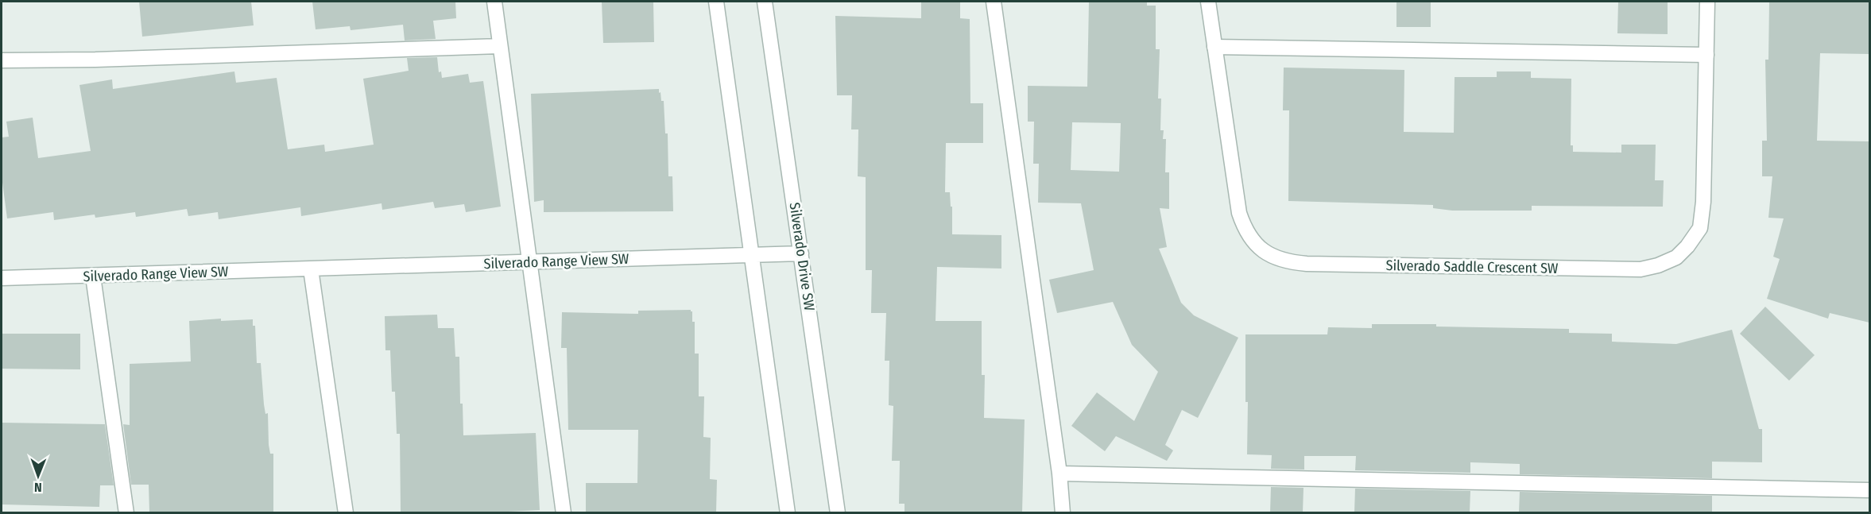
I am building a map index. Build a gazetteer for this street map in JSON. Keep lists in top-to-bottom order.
{
  "streets": {
    "street": ["Silverado Drive SW", "Silverado Range View SW", "Silverado Saddle Crescent SW"]
  },
  "crossings": [
    ["Silverado Drive SW", "Silverado Range View SW"]
  ],
  "north": "bottom"
}
